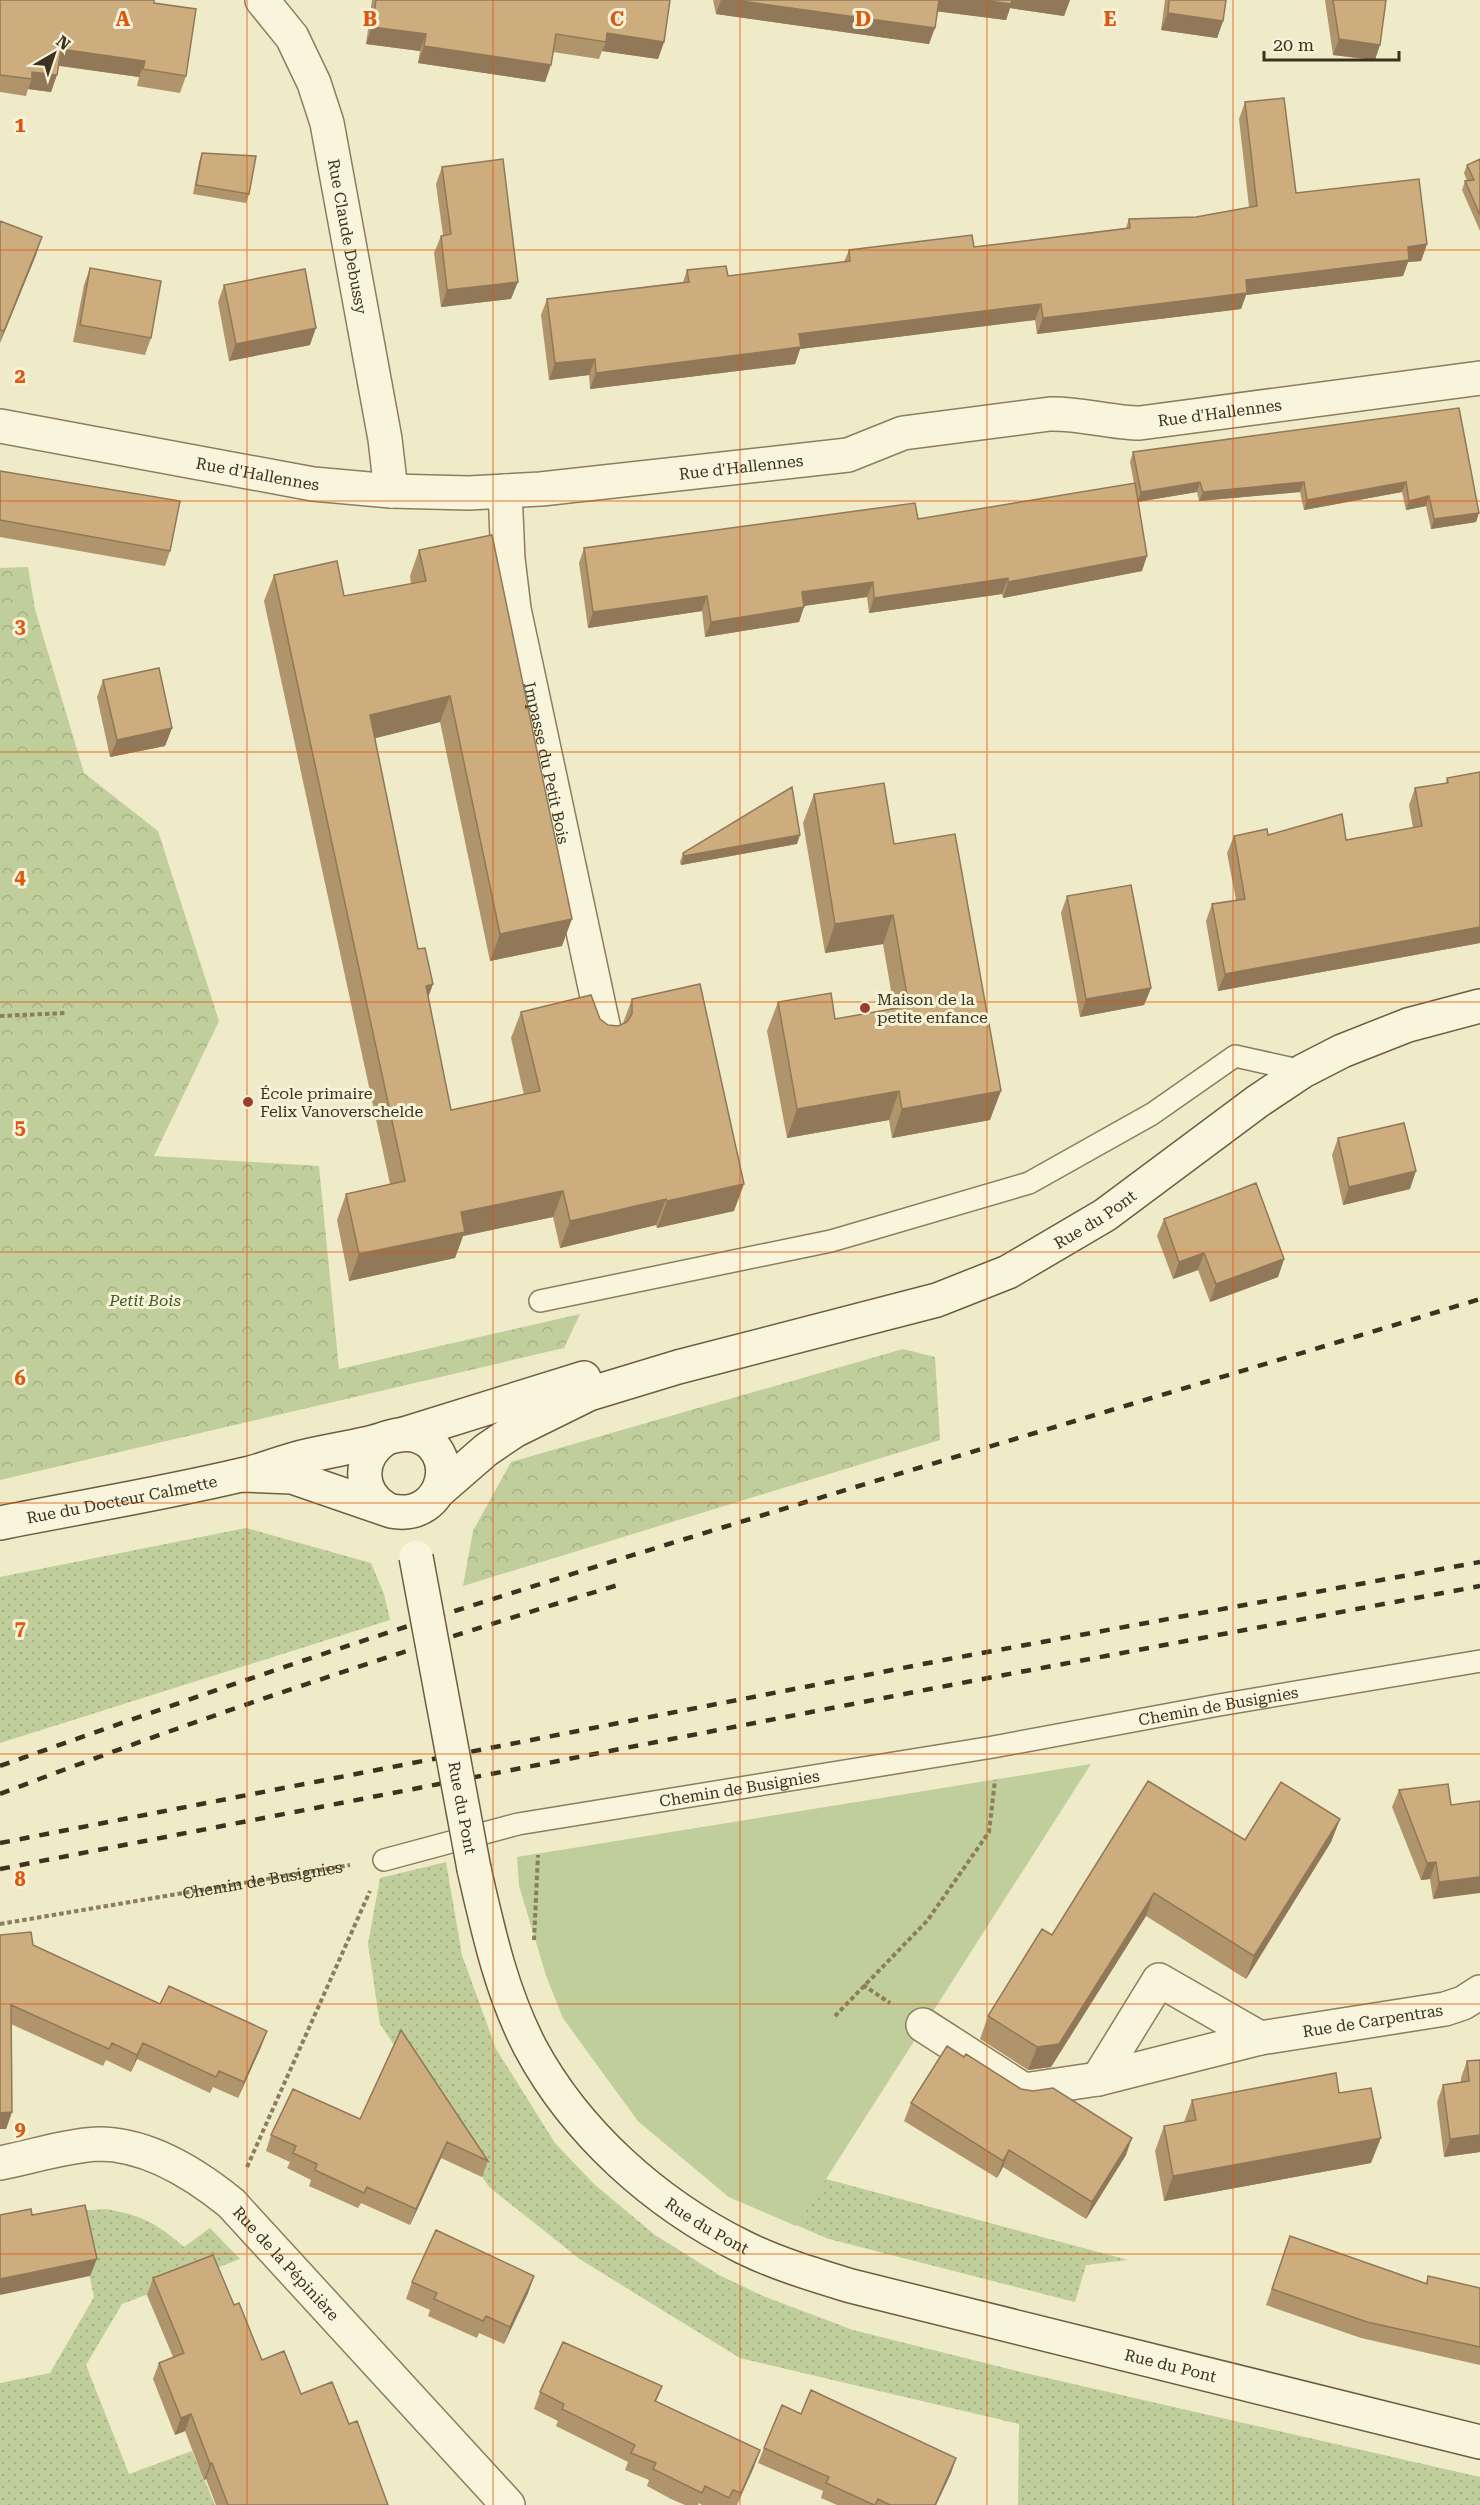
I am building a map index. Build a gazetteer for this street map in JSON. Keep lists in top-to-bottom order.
{
  "streets": {
    "street": [
      "Rue Claude Debussy",
      "Rue d'Hallennes",
      "Impasse du Petit Bois",
      "Rue du Pont",
      "Rue du Docteur Calmette",
      "Rue de Carpentras",
      "Rue de la Pépinière"
    ],
    "lane": ["Chemin de Busignies"]
  },
  "crossings": [
    ["Rue Claude Debussy", "Rue d'Hallennes"],
    ["Rue d'Hallennes", "Impasse du Petit Bois"],
    ["Rue du Pont", "Rue du Docteur Calmette"]
  ],
  "parks": ["Petit Bois"],
  "places": ["Maison de la petite enfance", "École primaire Felix Vanoverschelde"],
  "scale_bar": "20 m",
  "north": "top right",
  "grid": {
    "columns": [
      "A",
      "B",
      "C",
      "D",
      "E"
    ],
    "rows": [
      "1",
      "2",
      "3",
      "4",
      "5",
      "6",
      "7",
      "8",
      "9"
    ]
  }
}
